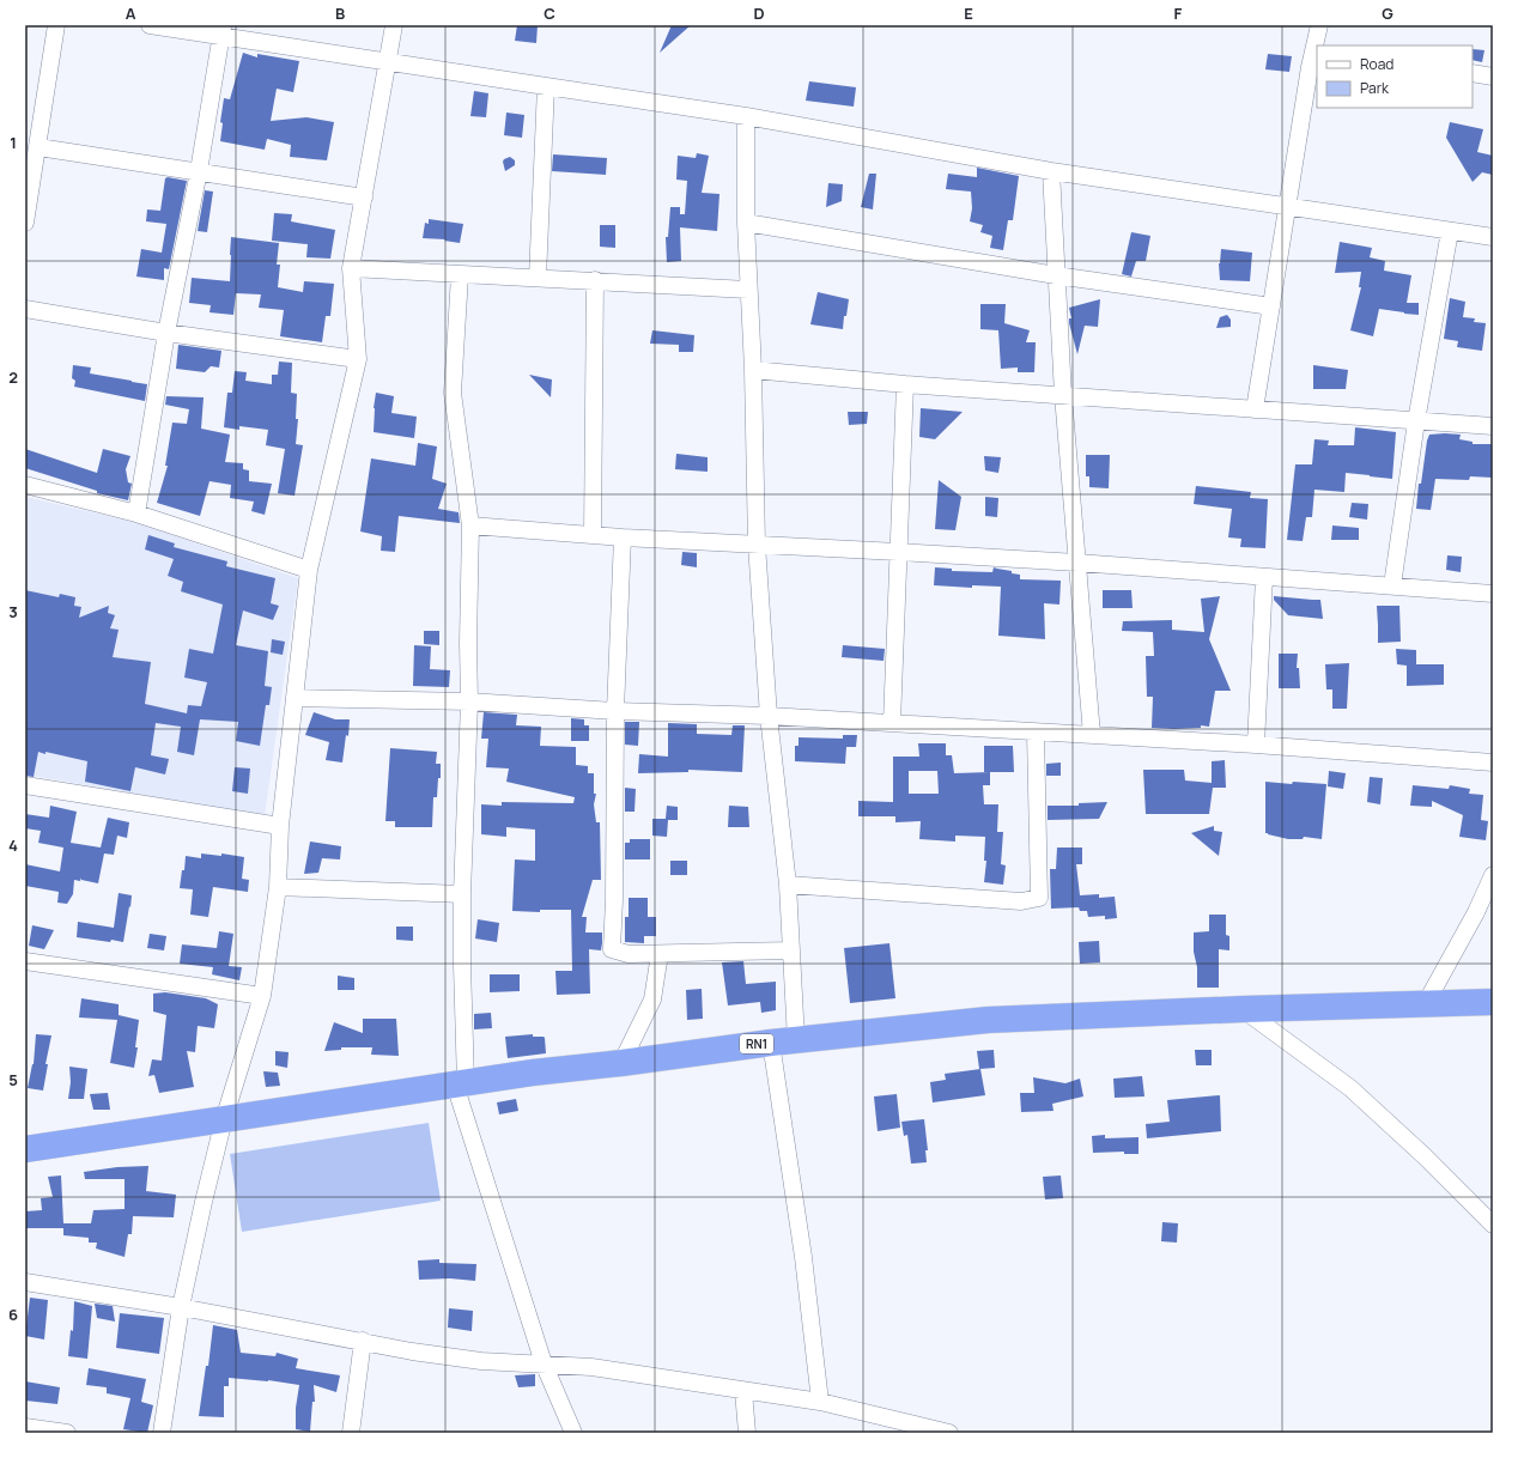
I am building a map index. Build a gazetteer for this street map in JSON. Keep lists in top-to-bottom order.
{
  "streets": {
    "highway": ["RN1"]
  },
  "legend": ["Road", "Park"],
  "grid": {
    "columns": [
      "A",
      "B",
      "C",
      "D",
      "E",
      "F",
      "G"
    ],
    "rows": [
      "1",
      "2",
      "3",
      "4",
      "5",
      "6"
    ]
  }
}
